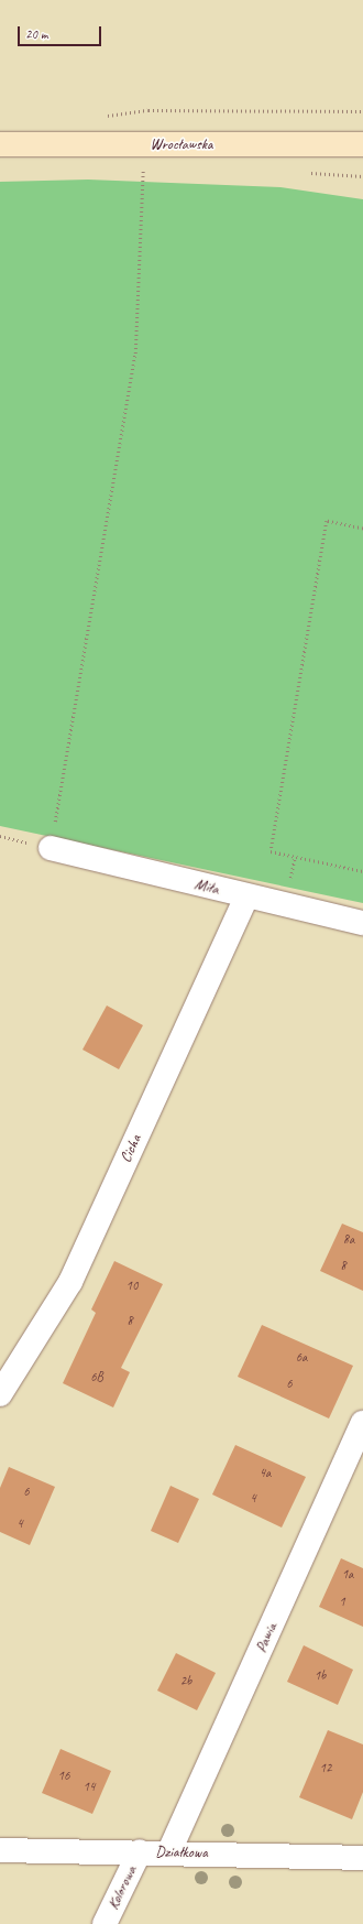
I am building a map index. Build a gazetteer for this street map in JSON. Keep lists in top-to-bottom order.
{
  "streets": {
    "main road": ["Wrocławska"],
    "street": [
      "Miła",
      "Cicha",
      "Pawia",
      "Działkowa",
      "Kolorowa"
    ]
  },
  "crossings": [
    ["Miła", "Cicha"],
    ["Pawia", "Działkowa"],
    ["Działkowa", "Kolorowa"]
  ],
  "house_numbers": [
    "8a",
    "8",
    "10",
    "8",
    "6a",
    "6B",
    "6",
    "4a",
    "6",
    "4",
    "4",
    "1a",
    "1",
    "1b",
    "2b",
    "12",
    "16",
    "14"
  ],
  "scale_bar": "20 m"
}
